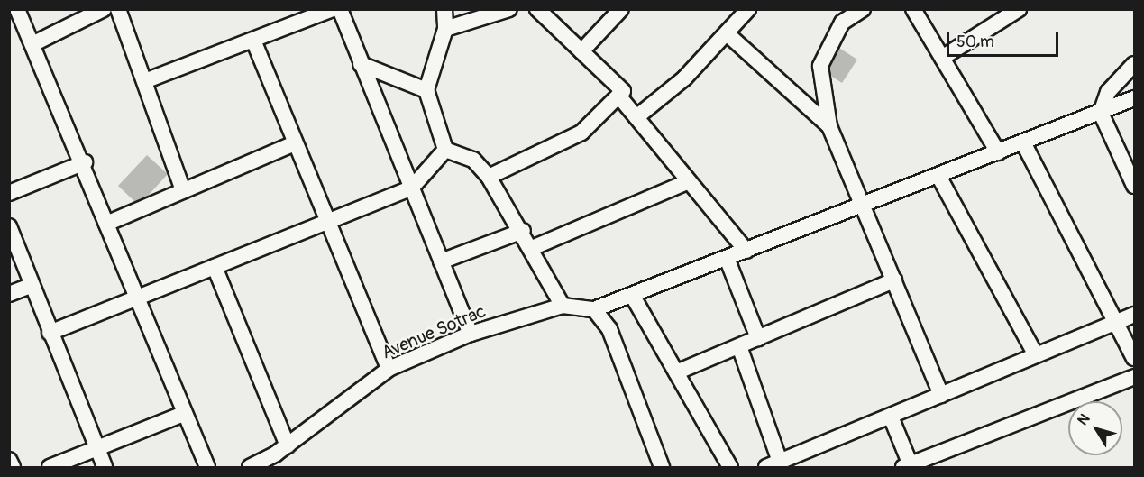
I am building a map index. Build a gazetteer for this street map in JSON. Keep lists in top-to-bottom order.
{
  "streets": {
    "street": ["Avenue Sotrac"]
  },
  "scale_bar": "50 m",
  "north": "top left"
}
